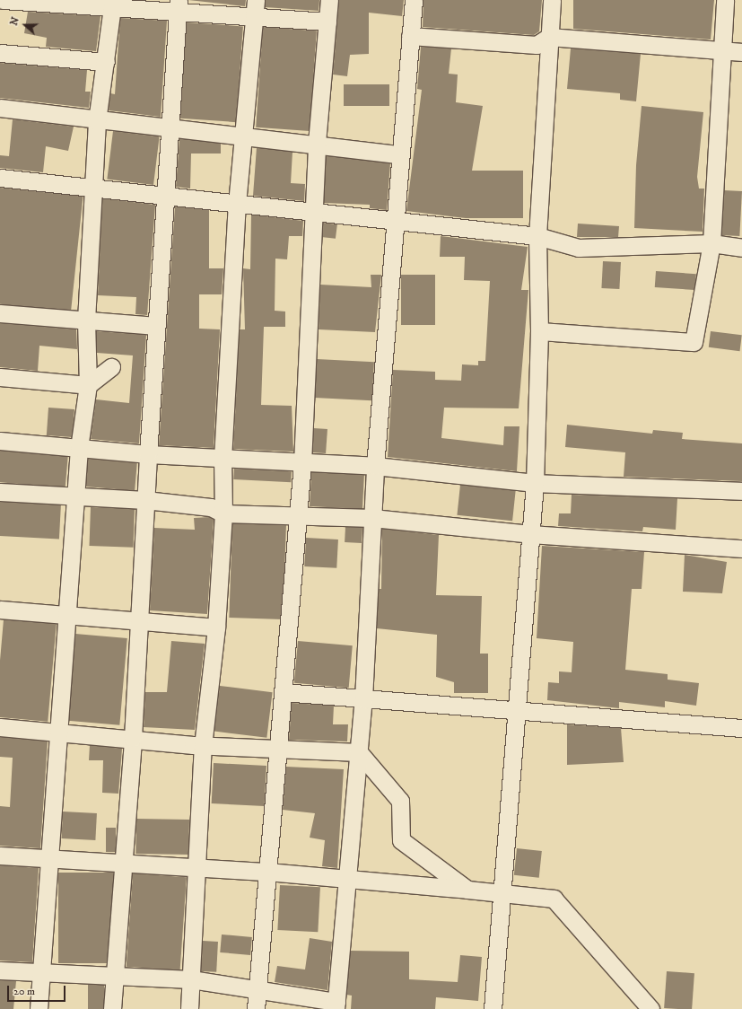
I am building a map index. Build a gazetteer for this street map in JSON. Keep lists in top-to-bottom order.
{
  "scale_bar": "20 m",
  "north": "left"
}
